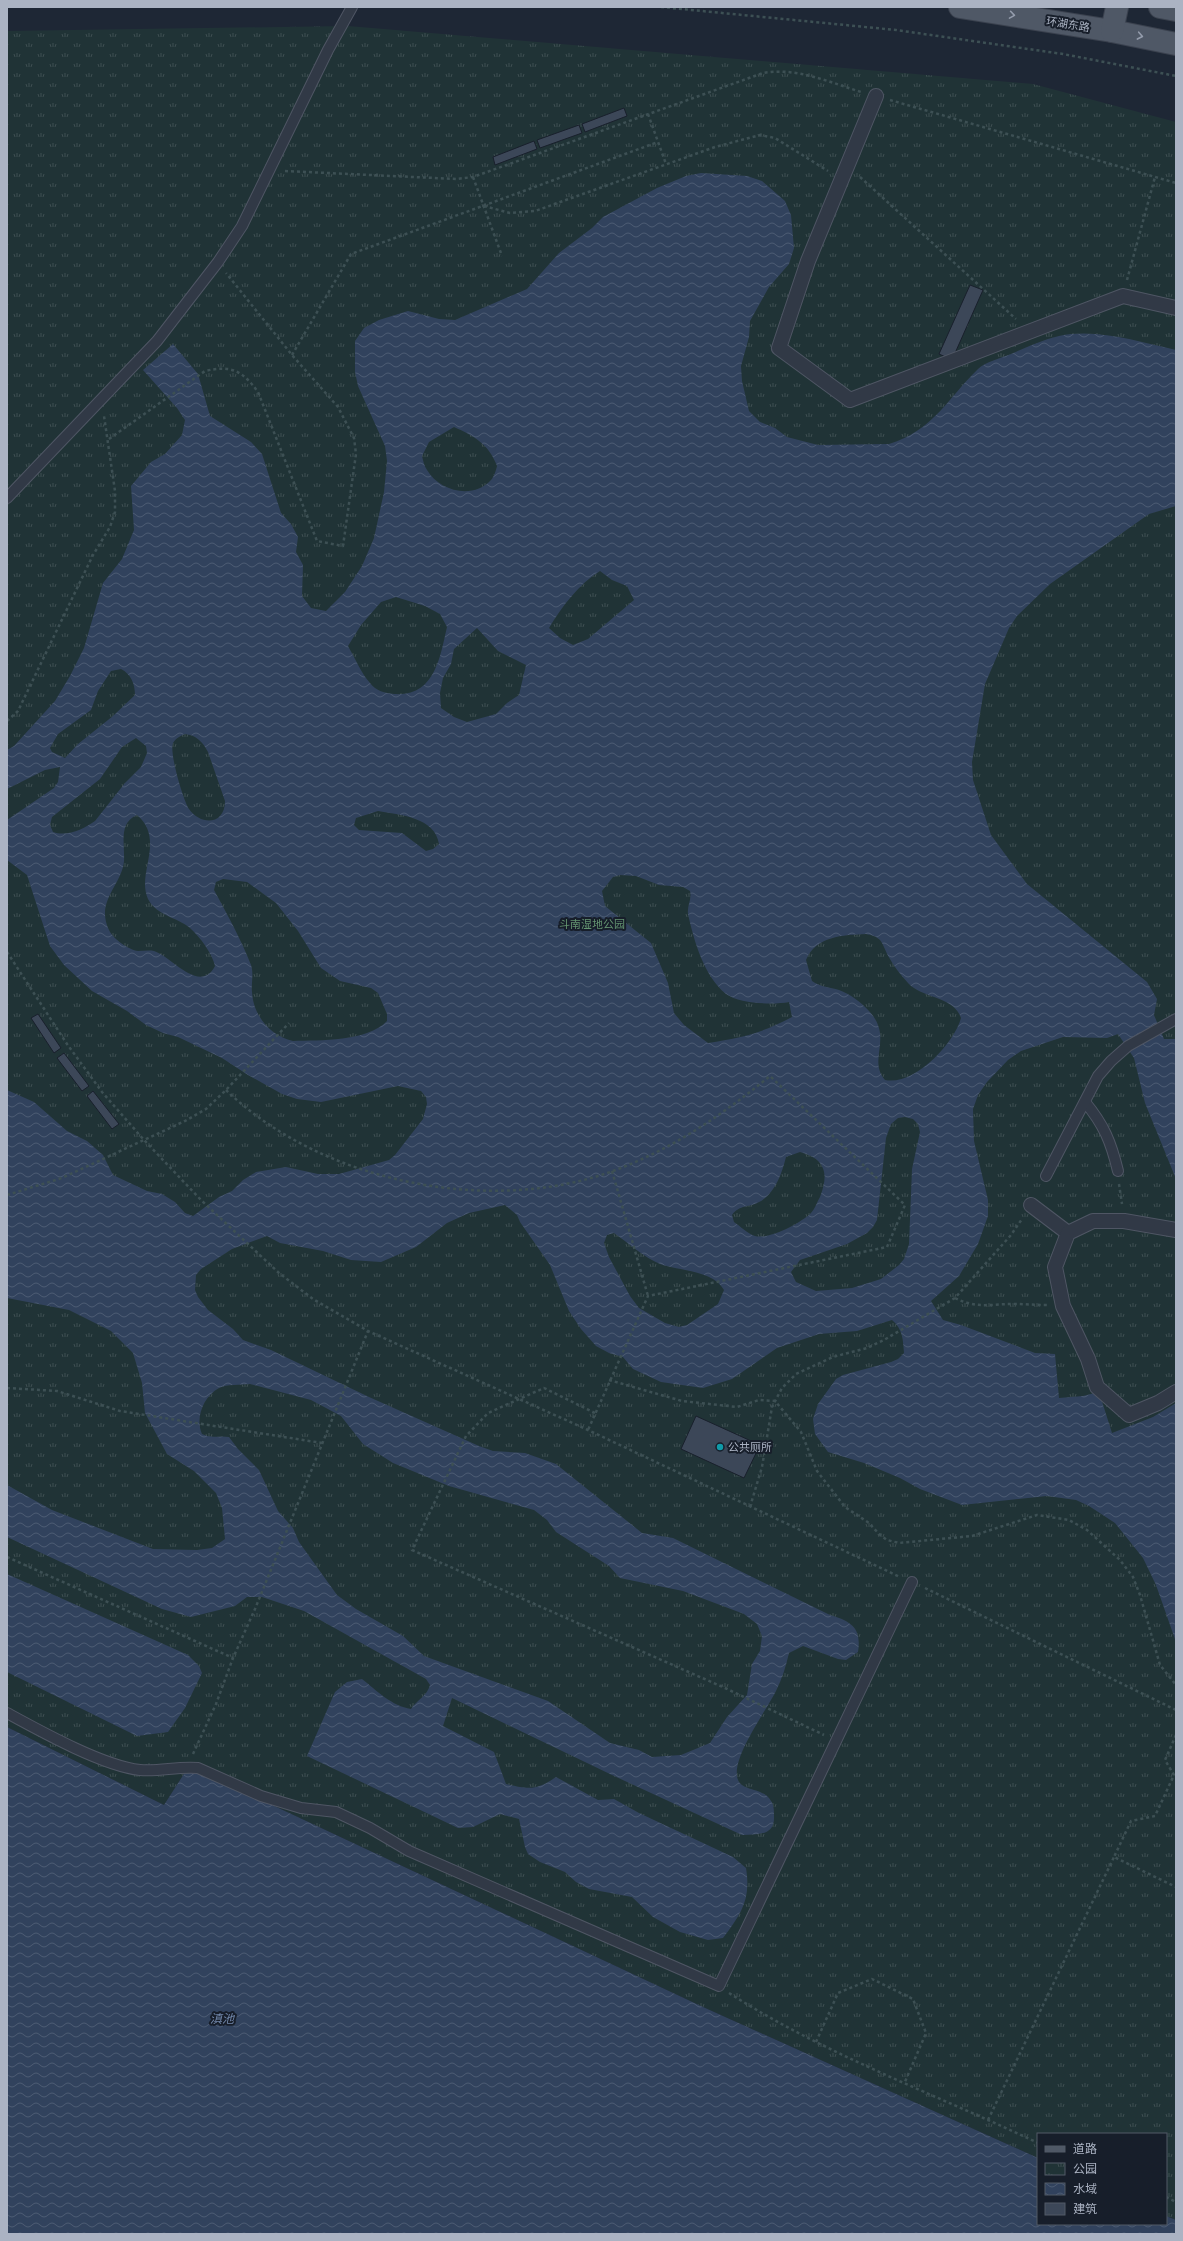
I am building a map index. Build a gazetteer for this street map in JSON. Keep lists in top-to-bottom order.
{
  "streets": {
    "main road": ["环湖东路"]
  },
  "one_way": ["环湖东路"],
  "water": ["滇池"],
  "parks": ["斗南湿地公园"],
  "places": ["公共厕所"],
  "legend": [
    "道路",
    "公园",
    "水域",
    "建筑"
  ]
}
